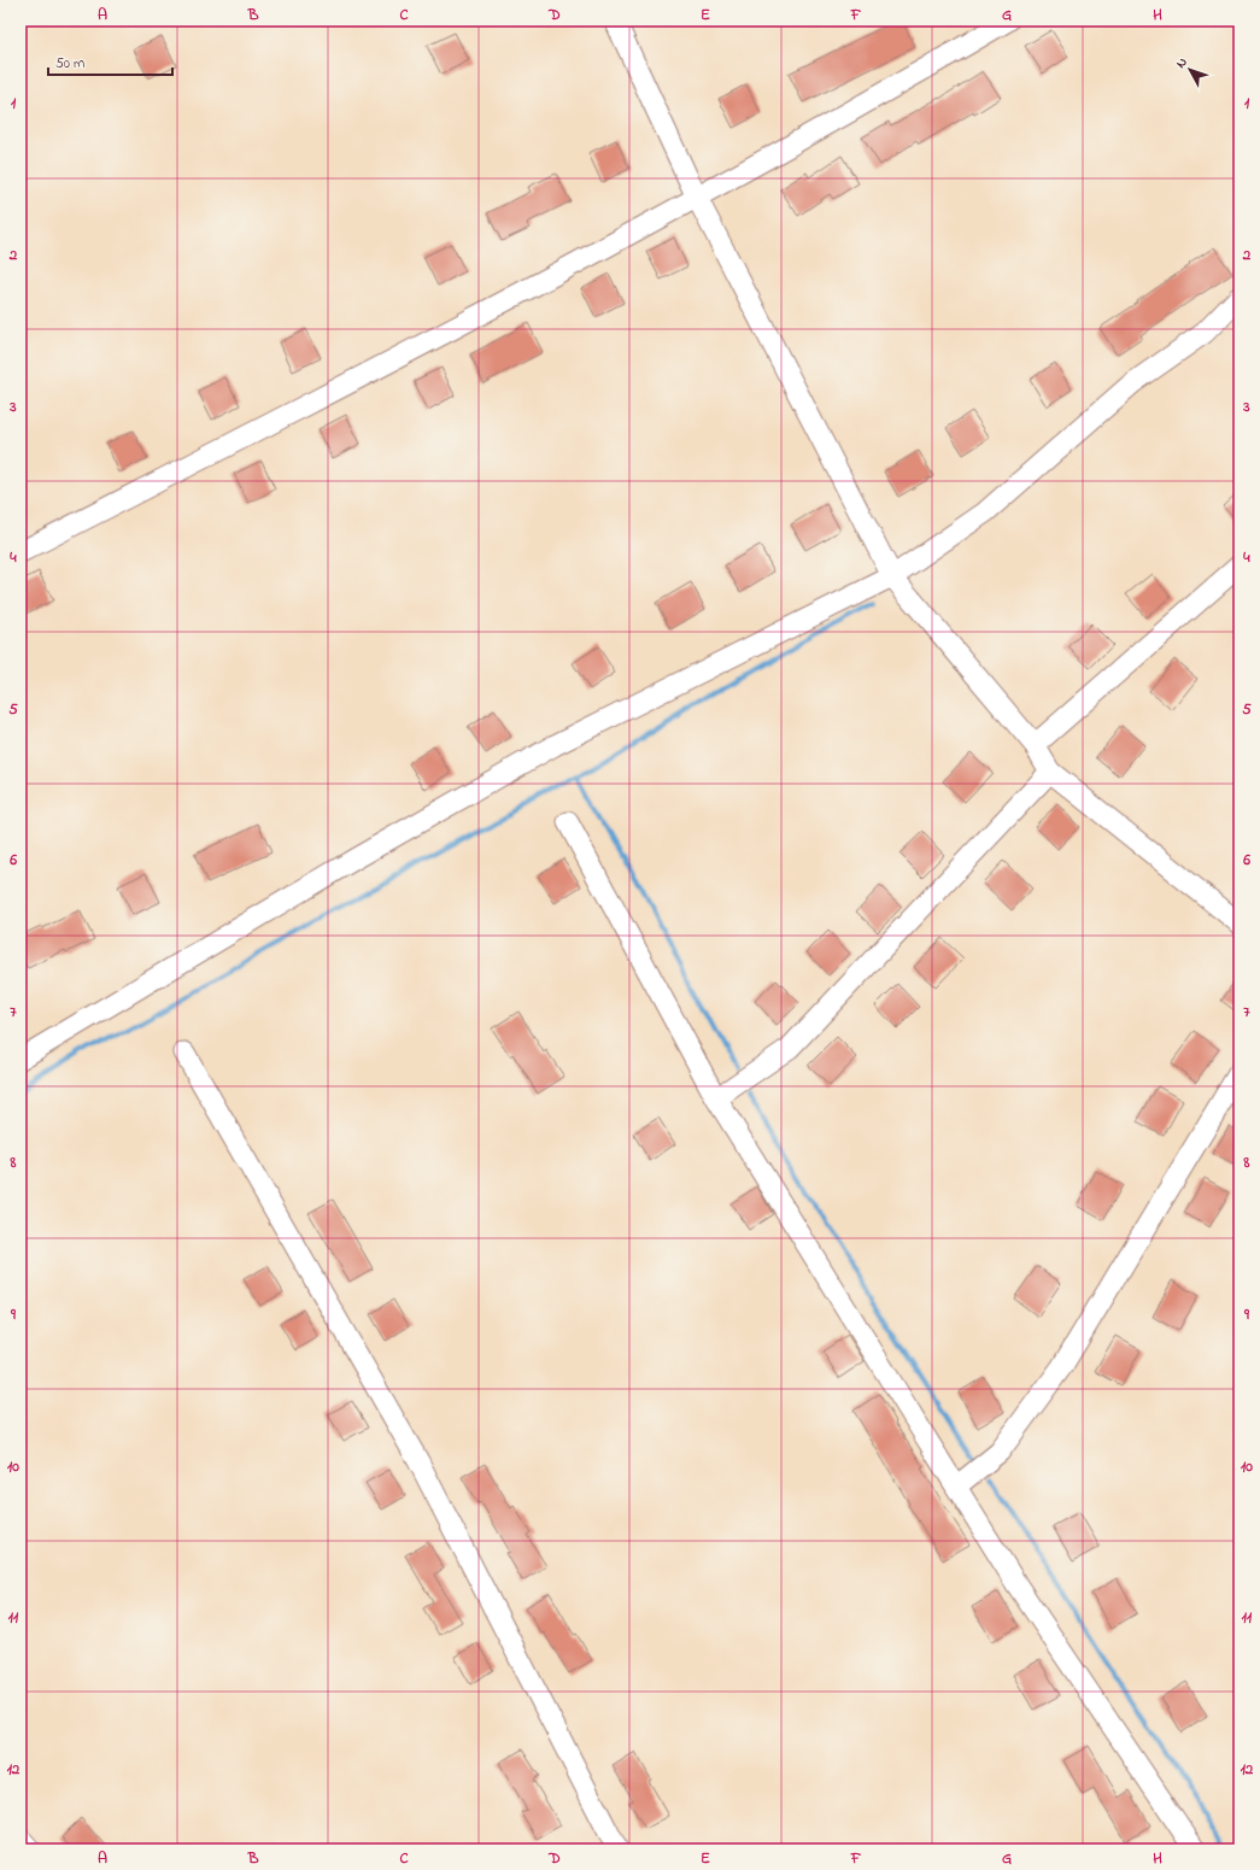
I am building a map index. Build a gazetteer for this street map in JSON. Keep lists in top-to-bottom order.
{
  "scale_bar": "50 m",
  "north": "top left",
  "grid": {
    "columns": [
      "A",
      "B",
      "C",
      "D",
      "E",
      "F",
      "G",
      "H"
    ],
    "rows": [
      "1",
      "2",
      "3",
      "4",
      "5",
      "6",
      "7",
      "8",
      "9",
      "10",
      "11",
      "12"
    ]
  }
}
